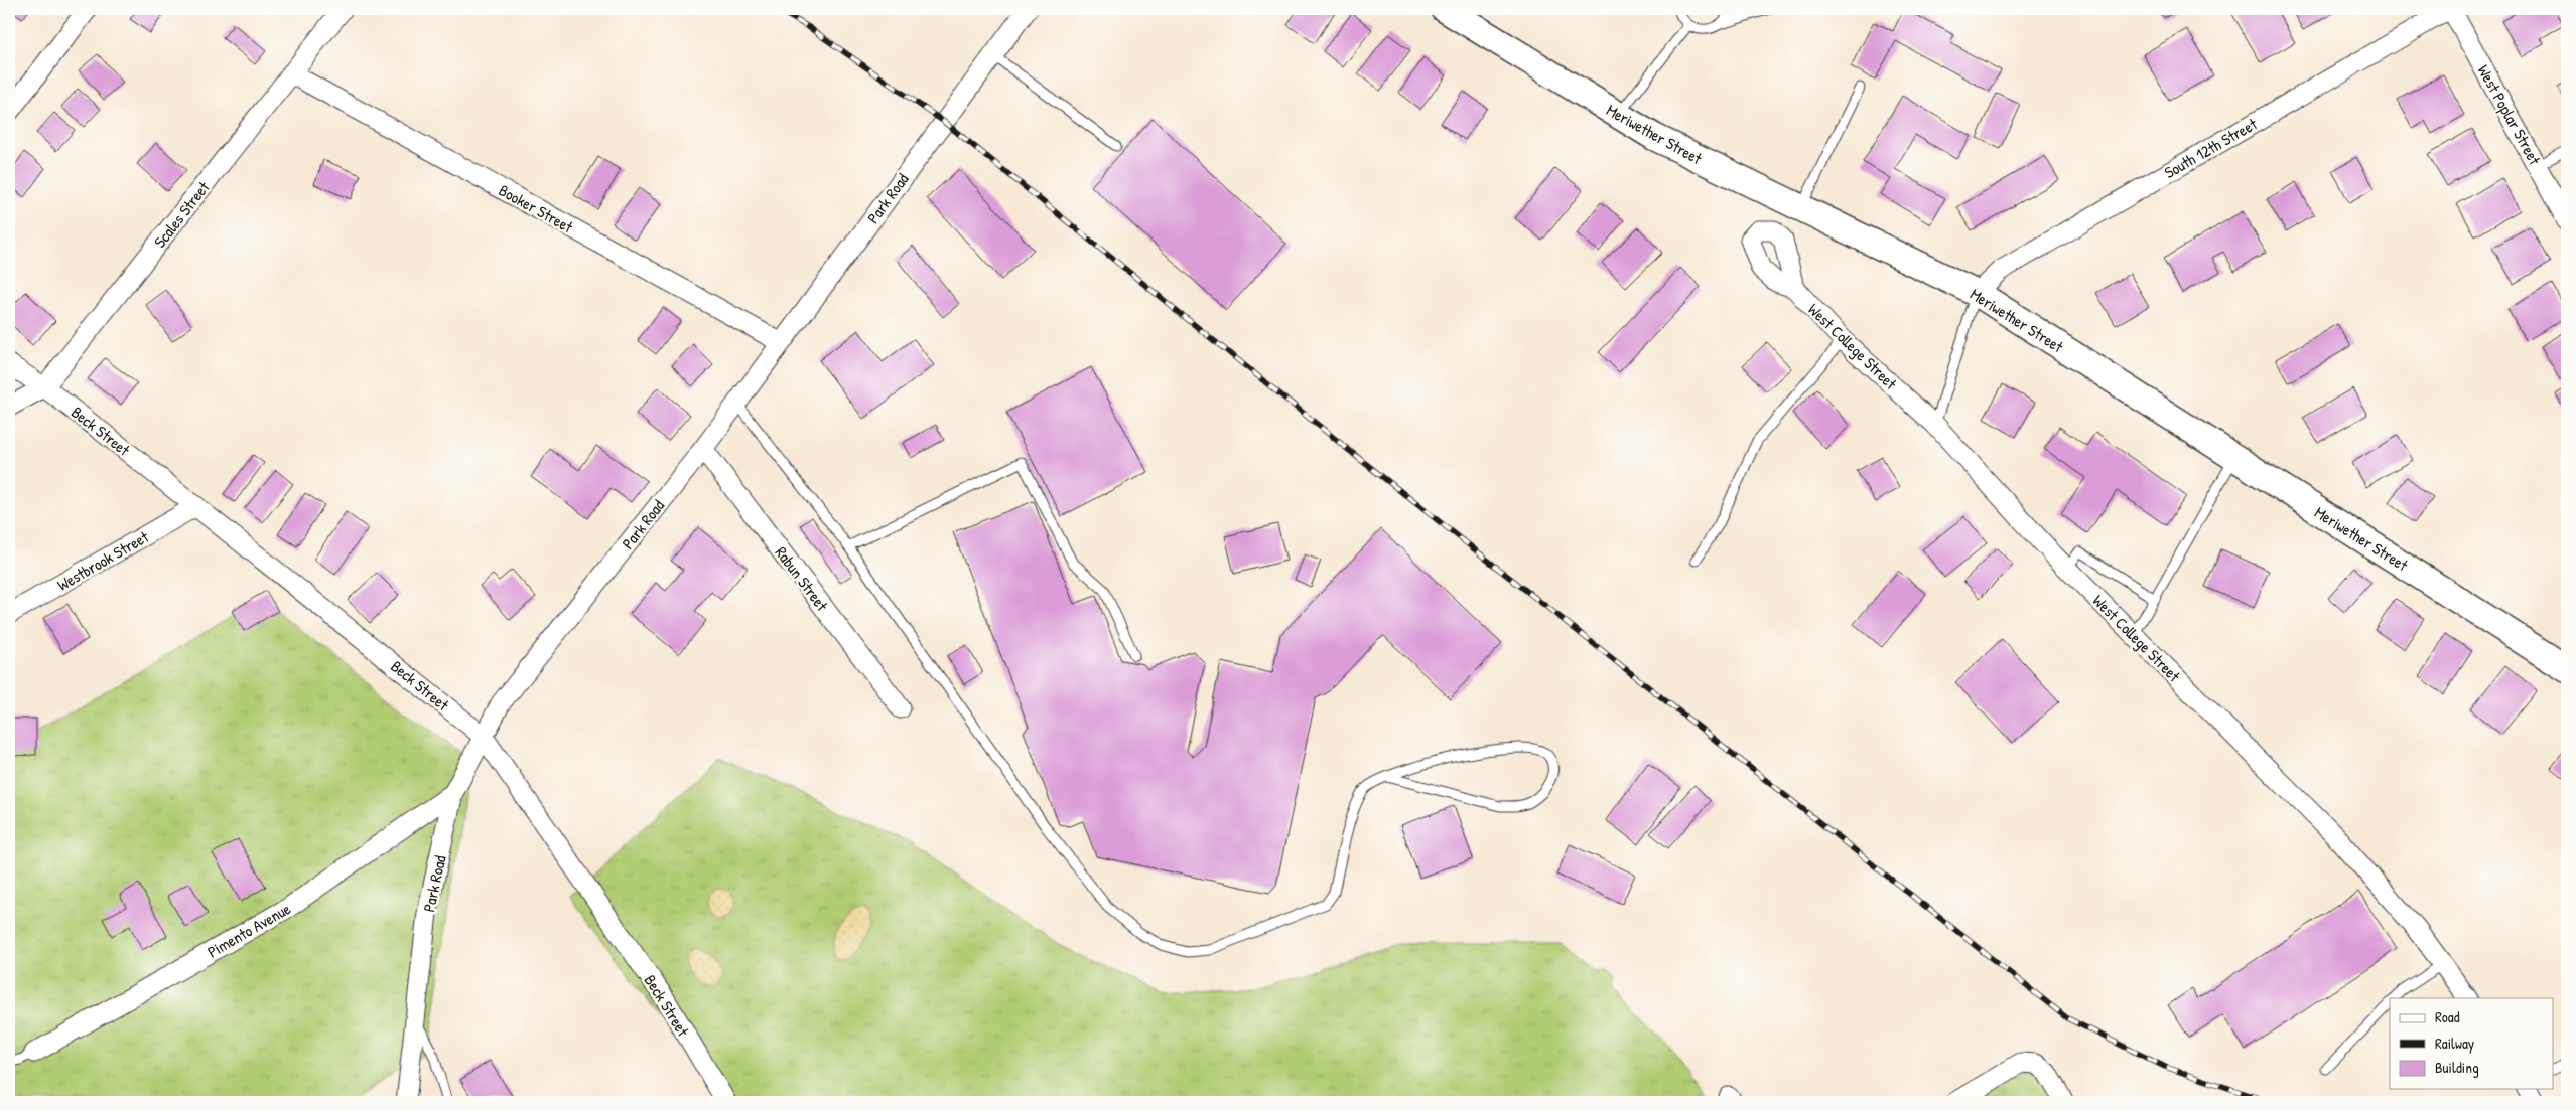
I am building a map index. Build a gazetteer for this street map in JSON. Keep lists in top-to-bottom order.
{
  "streets": {
    "street": [
      "West Poplar Street",
      "Meriwether Street",
      "South 12th Street",
      "Park Road",
      "Booker Street",
      "Scales Street",
      "West College Street",
      "Beck Street",
      "Westbrook Street",
      "Rabun Street",
      "Pimento Avenue"
    ]
  },
  "crossings": [
    ["West Poplar Street", "South 12th Street"],
    ["Meriwether Street", "South 12th Street"],
    ["Park Road", "Booker Street"],
    ["Park Road", "Beck Street"],
    ["Park Road", "Rabun Street"],
    ["Park Road", "Pimento Avenue"],
    ["Booker Street", "Scales Street"],
    ["Scales Street", "Beck Street"],
    ["Beck Street", "Westbrook Street"]
  ],
  "legend": ["Road", "Railway", "Building"]
}
